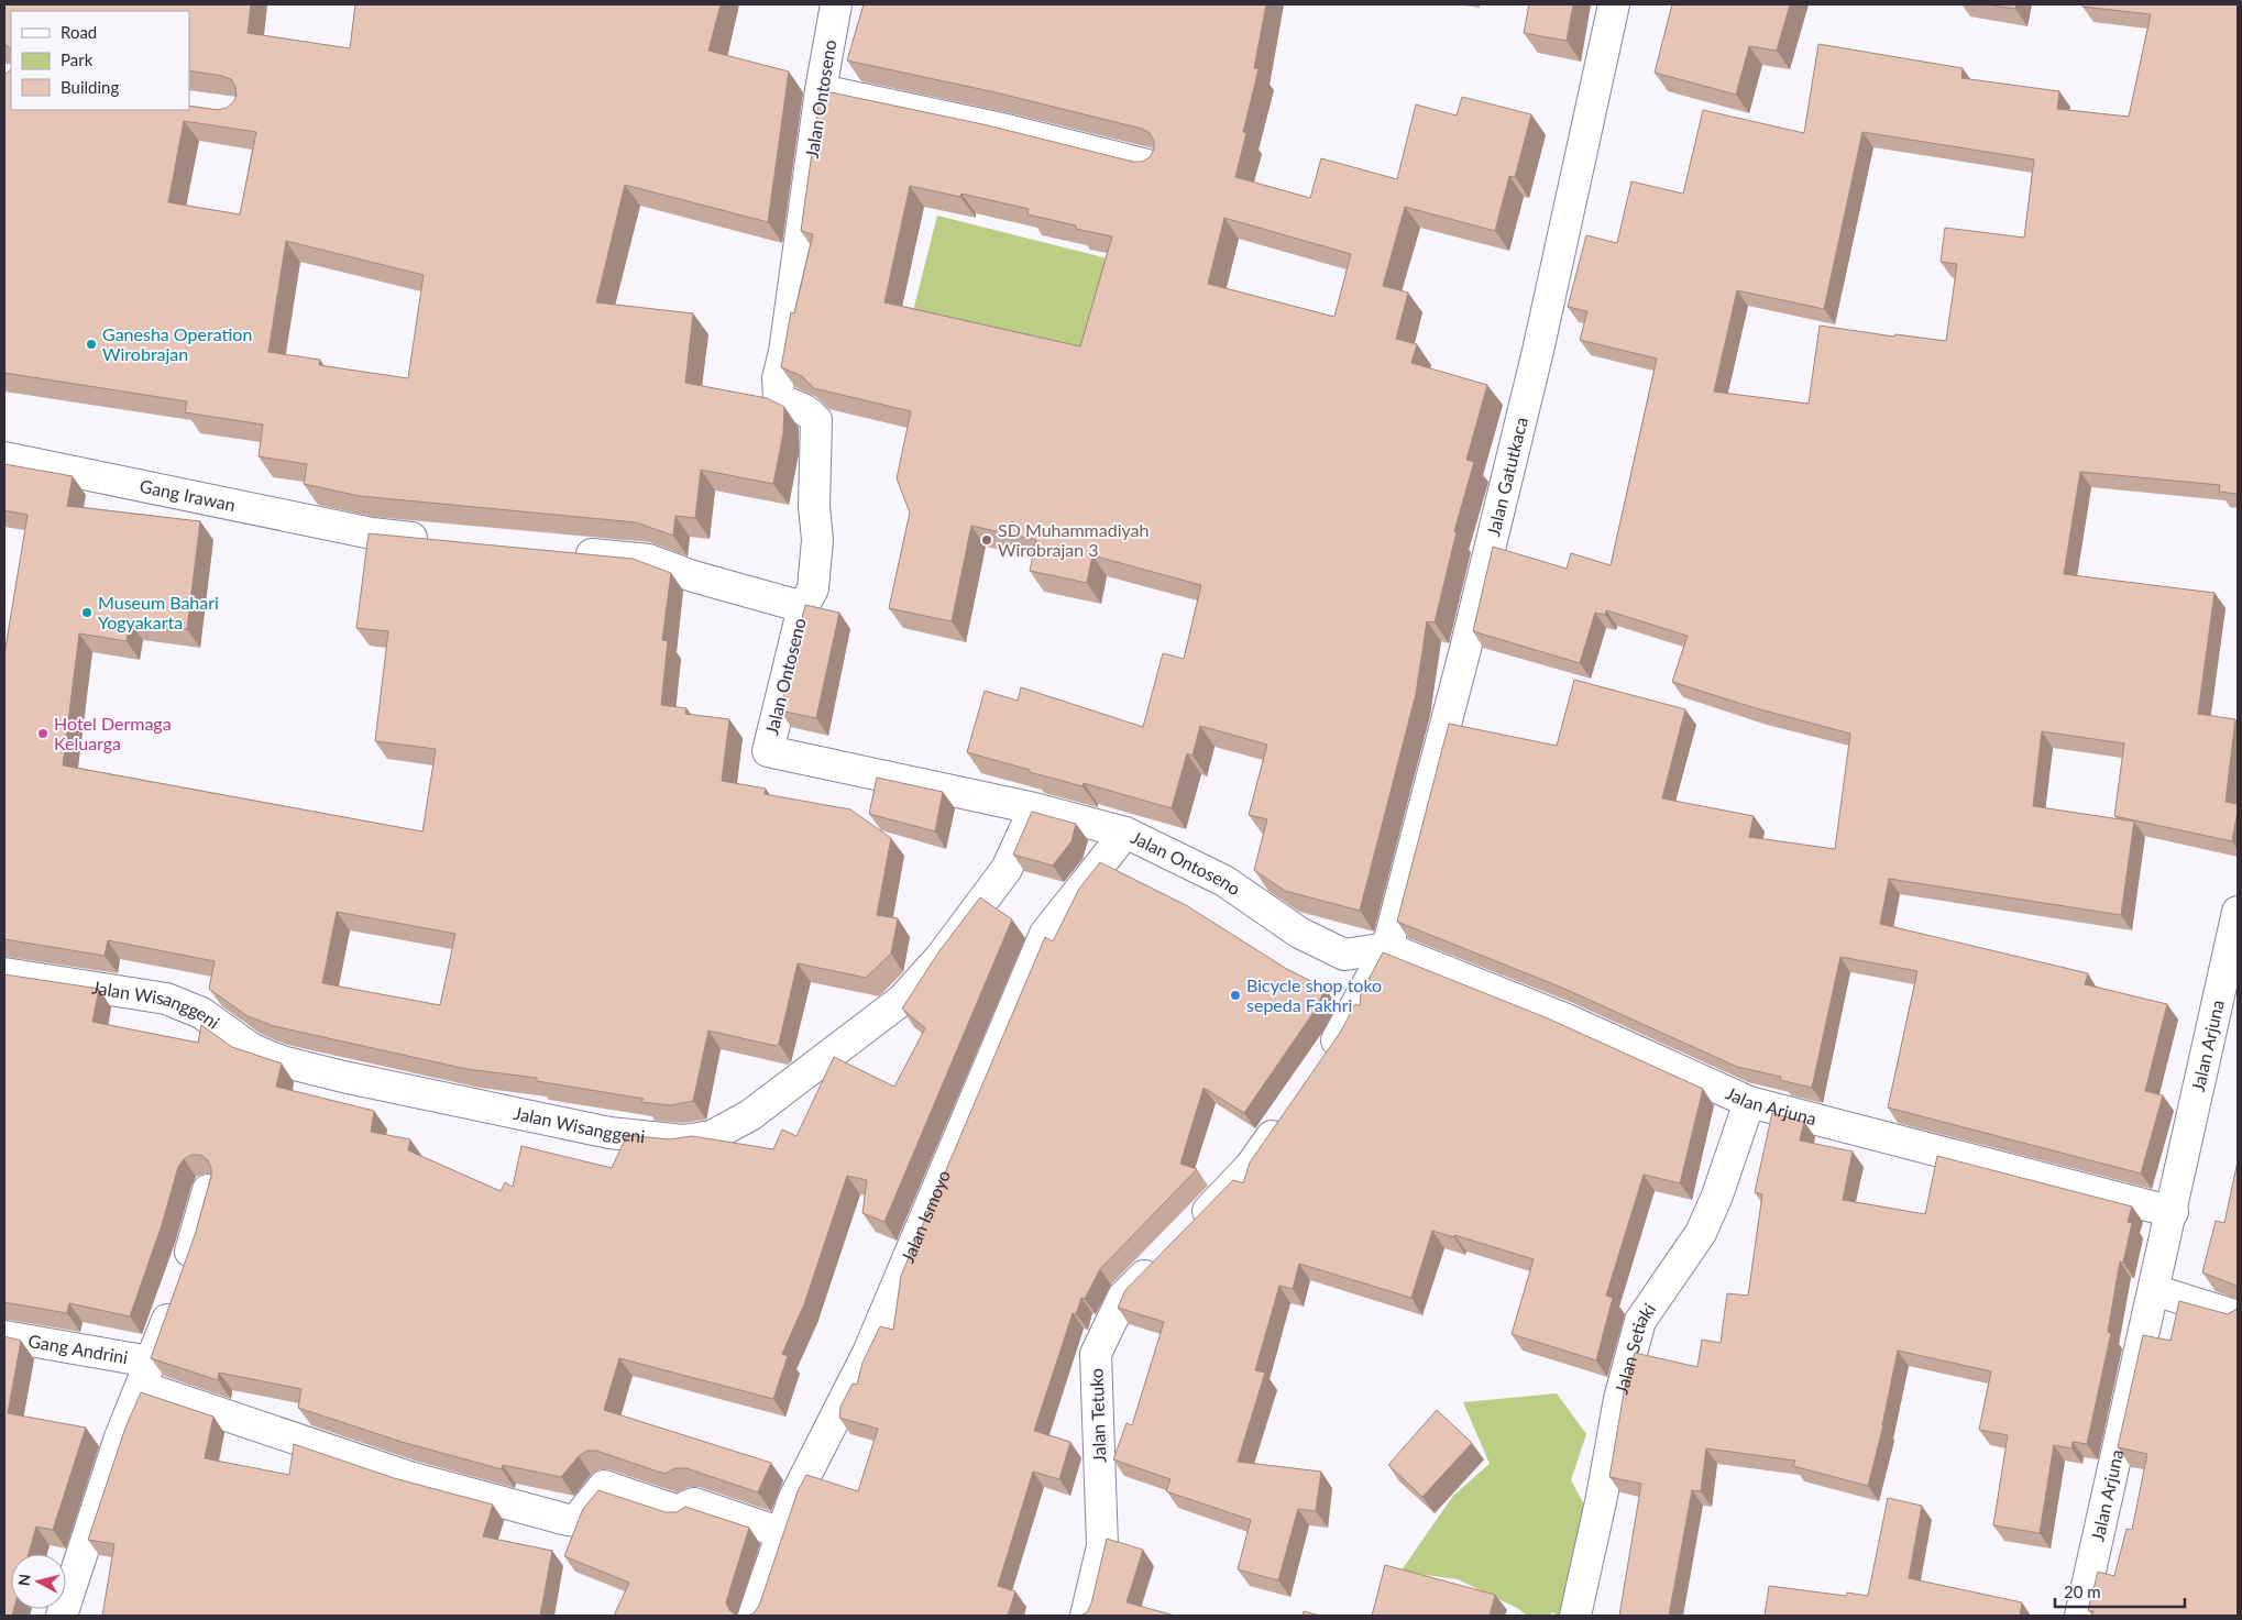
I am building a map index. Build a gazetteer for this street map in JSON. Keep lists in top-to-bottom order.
{
  "streets": {
    "street": [
      "Jalan Ontoseno",
      "Jalan Gatutkaca",
      "Gang Irawan",
      "Jalan Wisanggeni",
      "Jalan Arjuna",
      "Jalan Ismoyo",
      "Gang Andrini",
      "Jalan Setiaki",
      "Jalan Tetuko"
    ]
  },
  "crossings": [
    ["Jalan Ontoseno", "Jalan Gatutkaca"],
    ["Jalan Ontoseno", "Jalan Wisanggeni"],
    ["Jalan Ontoseno", "Jalan Arjuna"],
    ["Jalan Ontoseno", "Jalan Ismoyo"],
    ["Jalan Gatutkaca", "Jalan Arjuna"],
    ["Jalan Arjuna", "Jalan Setiaki"],
    ["Jalan Ismoyo", "Gang Andrini"]
  ],
  "places": [
    "Ganesha Operation Wirobrajan",
    "SD Muhammadiyah Wirobrajan 3",
    "Museum Bahari Yogyakarta",
    "Hotel Dermaga Keluarga",
    "Bicycle shop toko sepeda Fakhri"
  ],
  "legend": ["Road", "Park", "Building"],
  "scale_bar": "20 m",
  "north": "left"
}
